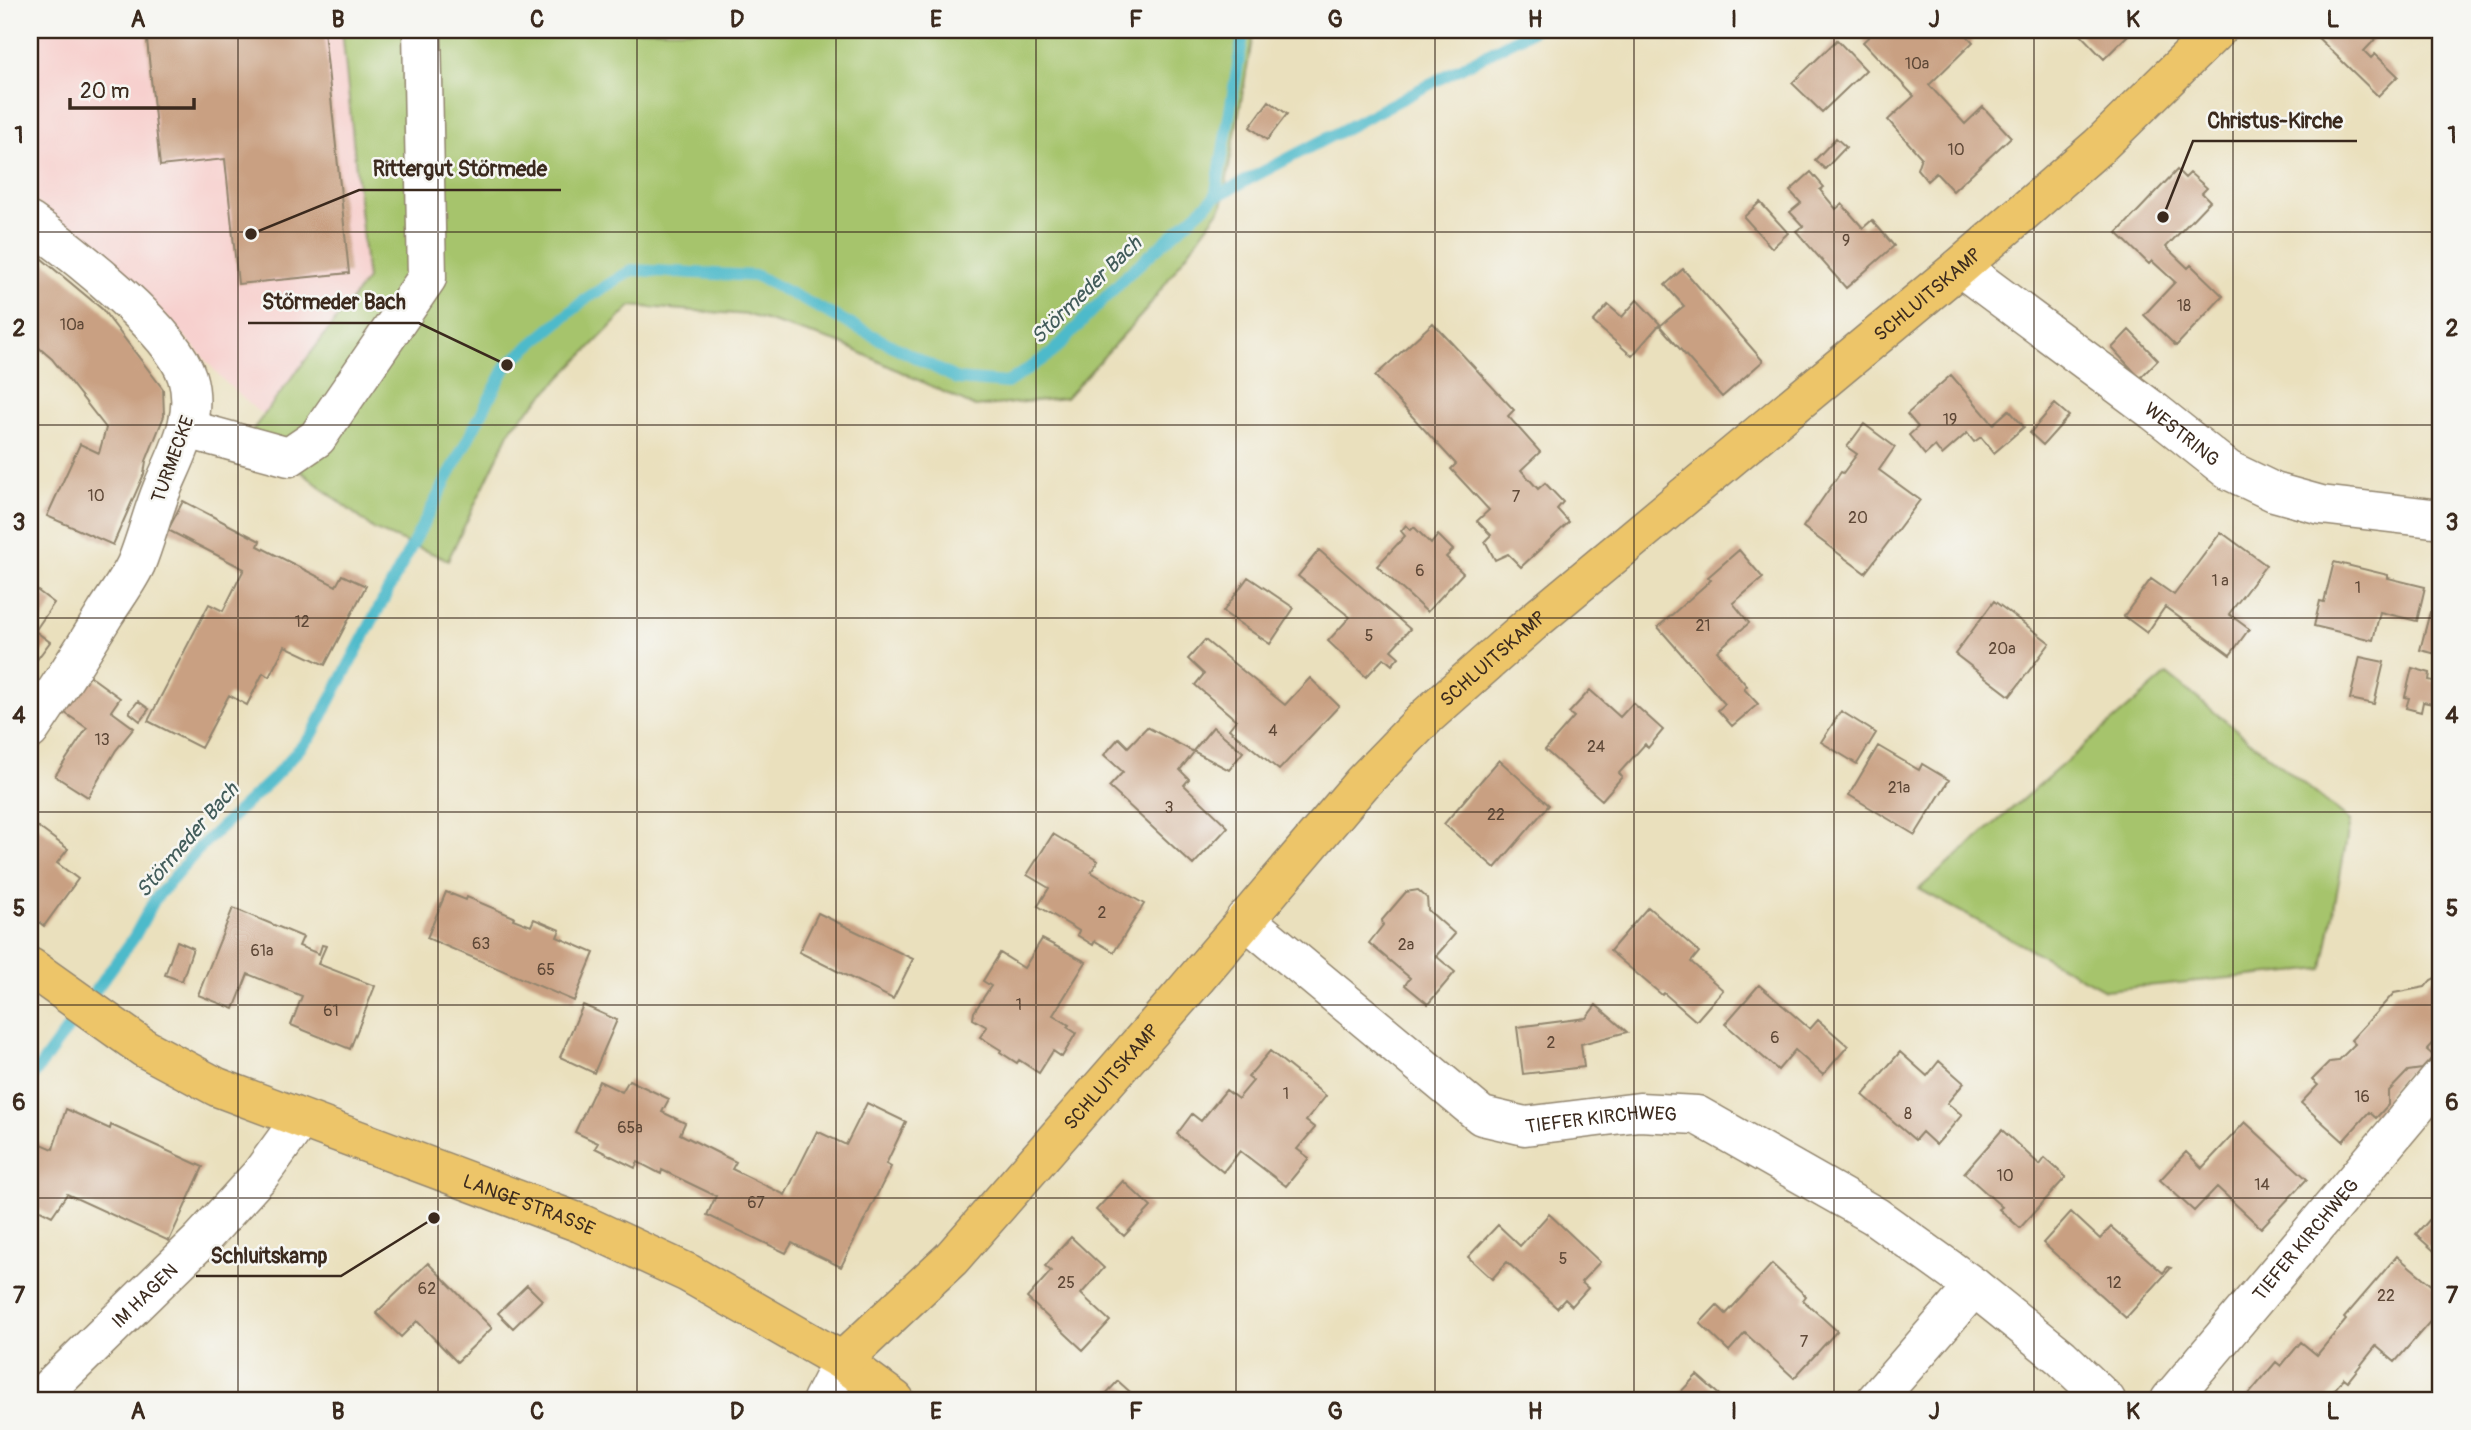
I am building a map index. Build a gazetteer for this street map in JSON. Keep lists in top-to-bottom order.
{
  "streets": {
    "main road": ["SCHLUITSKAMP", "LANGE STRASSE"],
    "street": [
      "WESTRING",
      "TURMECKE",
      "TIEFER KIRCHWEG",
      "IM HAGEN"
    ]
  },
  "crossings": [
    ["SCHLUITSKAMP", "WESTRING"],
    ["SCHLUITSKAMP", "TIEFER KIRCHWEG"],
    ["SCHLUITSKAMP", "LANGE STRASSE"],
    ["LANGE STRASSE", "IM HAGEN"]
  ],
  "water": ["Störmeder Bach"],
  "places": [
    "Christus-Kirche",
    "Rittergut Störmede",
    "Störmeder Bach",
    "Schluitskamp"
  ],
  "house_numbers": [
    "10a",
    "10",
    "9",
    "18",
    "10a",
    "19",
    "10",
    "7",
    "20",
    "6",
    "1 a",
    "1",
    "12",
    "21",
    "5",
    "20a",
    "4",
    "13",
    "24",
    "21a",
    "3",
    "22",
    "2",
    "63",
    "2a",
    "61a",
    "65",
    "1",
    "61",
    "6",
    "2",
    "1",
    "16",
    "8",
    "65a",
    "10",
    "14",
    "67",
    "5",
    "25",
    "12",
    "62",
    "22",
    "7"
  ],
  "scale_bar": "20 m",
  "grid": {
    "columns": [
      "A",
      "B",
      "C",
      "D",
      "E",
      "F",
      "G",
      "H",
      "I",
      "J",
      "K",
      "L"
    ],
    "rows": [
      "1",
      "2",
      "3",
      "4",
      "5",
      "6",
      "7"
    ]
  }
}
